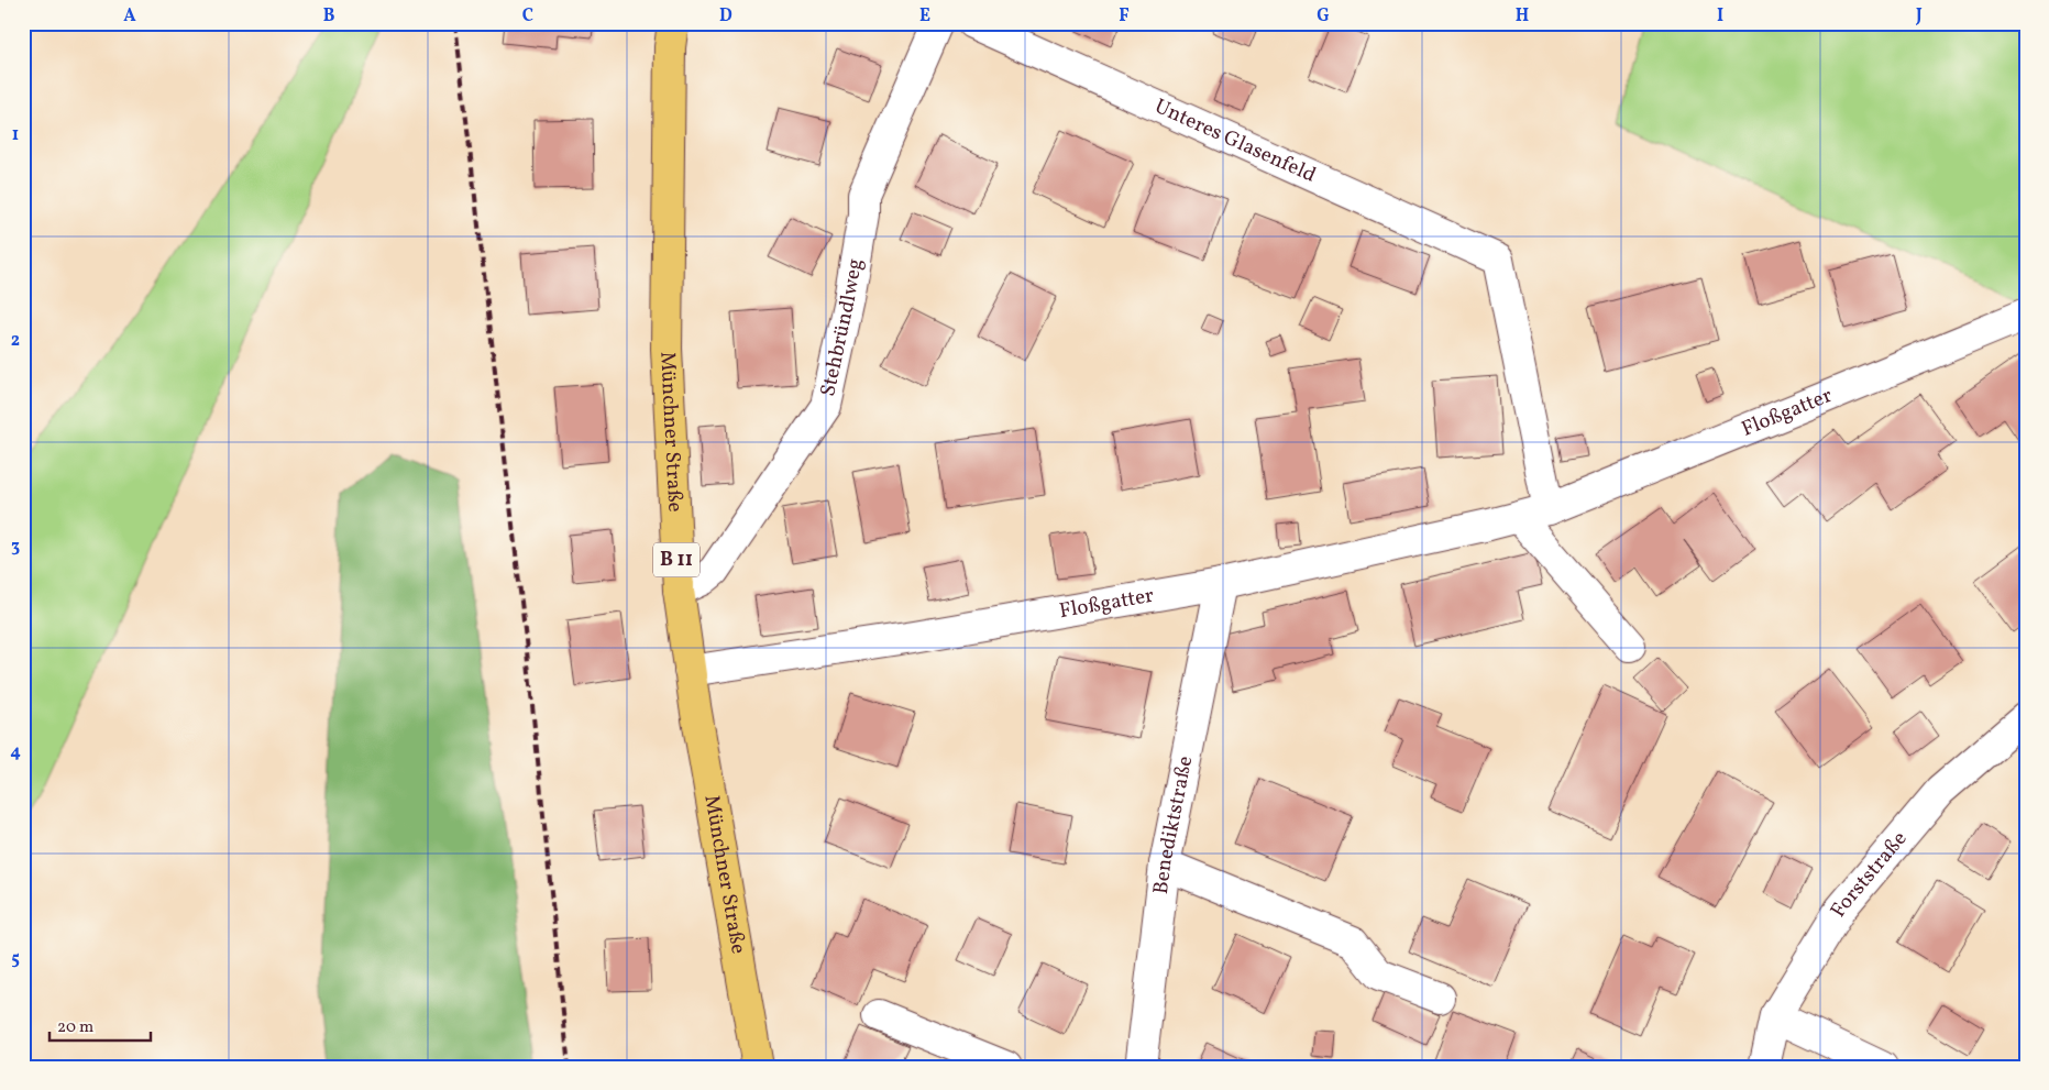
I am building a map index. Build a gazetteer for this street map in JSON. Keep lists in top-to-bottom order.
{
  "streets": {
    "main road": ["Münchner Straße", "B 11"],
    "street": [
      "Unteres Glasenfeld",
      "Stehbründlweg",
      "Floßgatter",
      "Benediktstraße",
      "Forststraße"
    ]
  },
  "crossings": [
    ["Unteres Glasenfeld", "Floßgatter"],
    ["Stehbründlweg", "Münchner Straße"],
    ["Floßgatter", "Münchner Straße"],
    ["Floßgatter", "Benediktstraße"]
  ],
  "scale_bar": "20 m",
  "grid": {
    "columns": [
      "A",
      "B",
      "C",
      "D",
      "E",
      "F",
      "G",
      "H",
      "I",
      "J"
    ],
    "rows": [
      "1",
      "2",
      "3",
      "4",
      "5"
    ]
  }
}
